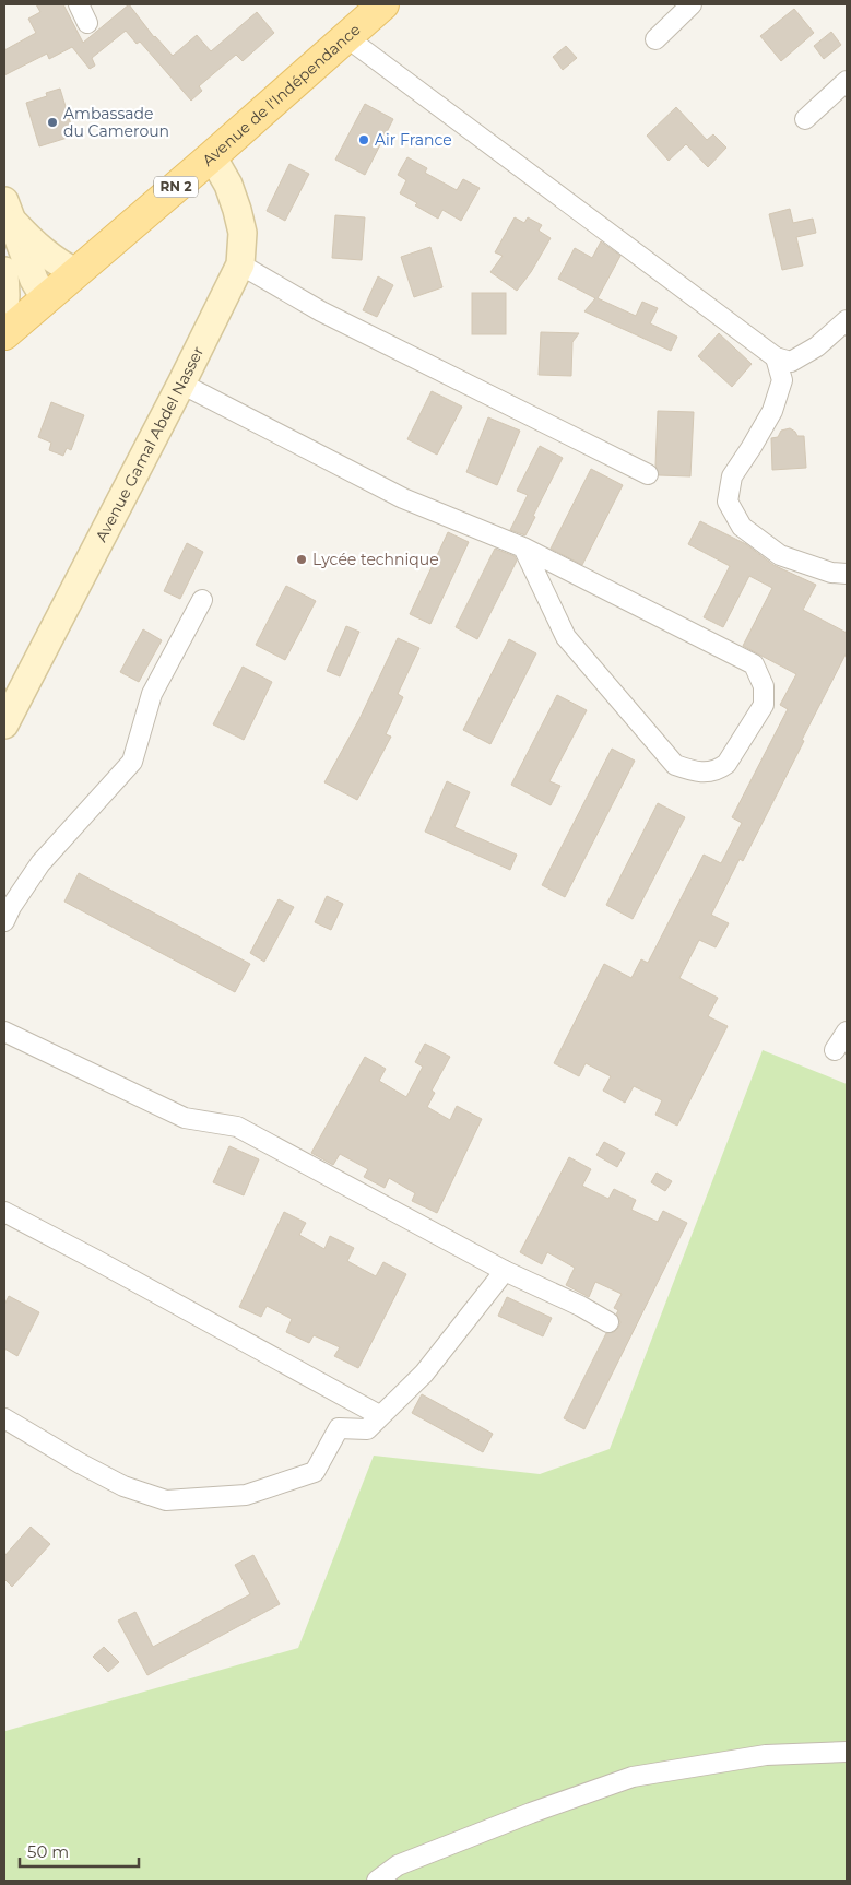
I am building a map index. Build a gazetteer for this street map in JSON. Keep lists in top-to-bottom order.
{
  "streets": {
    "main road": ["Avenue de l'Indépendance", "RN 2"],
    "street": ["Avenue Gamal Abdel Nasser"]
  },
  "crossings": [
    ["Avenue de l'Indépendance", "Avenue Gamal Abdel Nasser"]
  ],
  "places": ["Ambassade du Cameroun", "Air France", "Lycée technique"],
  "scale_bar": "50 m"
}
